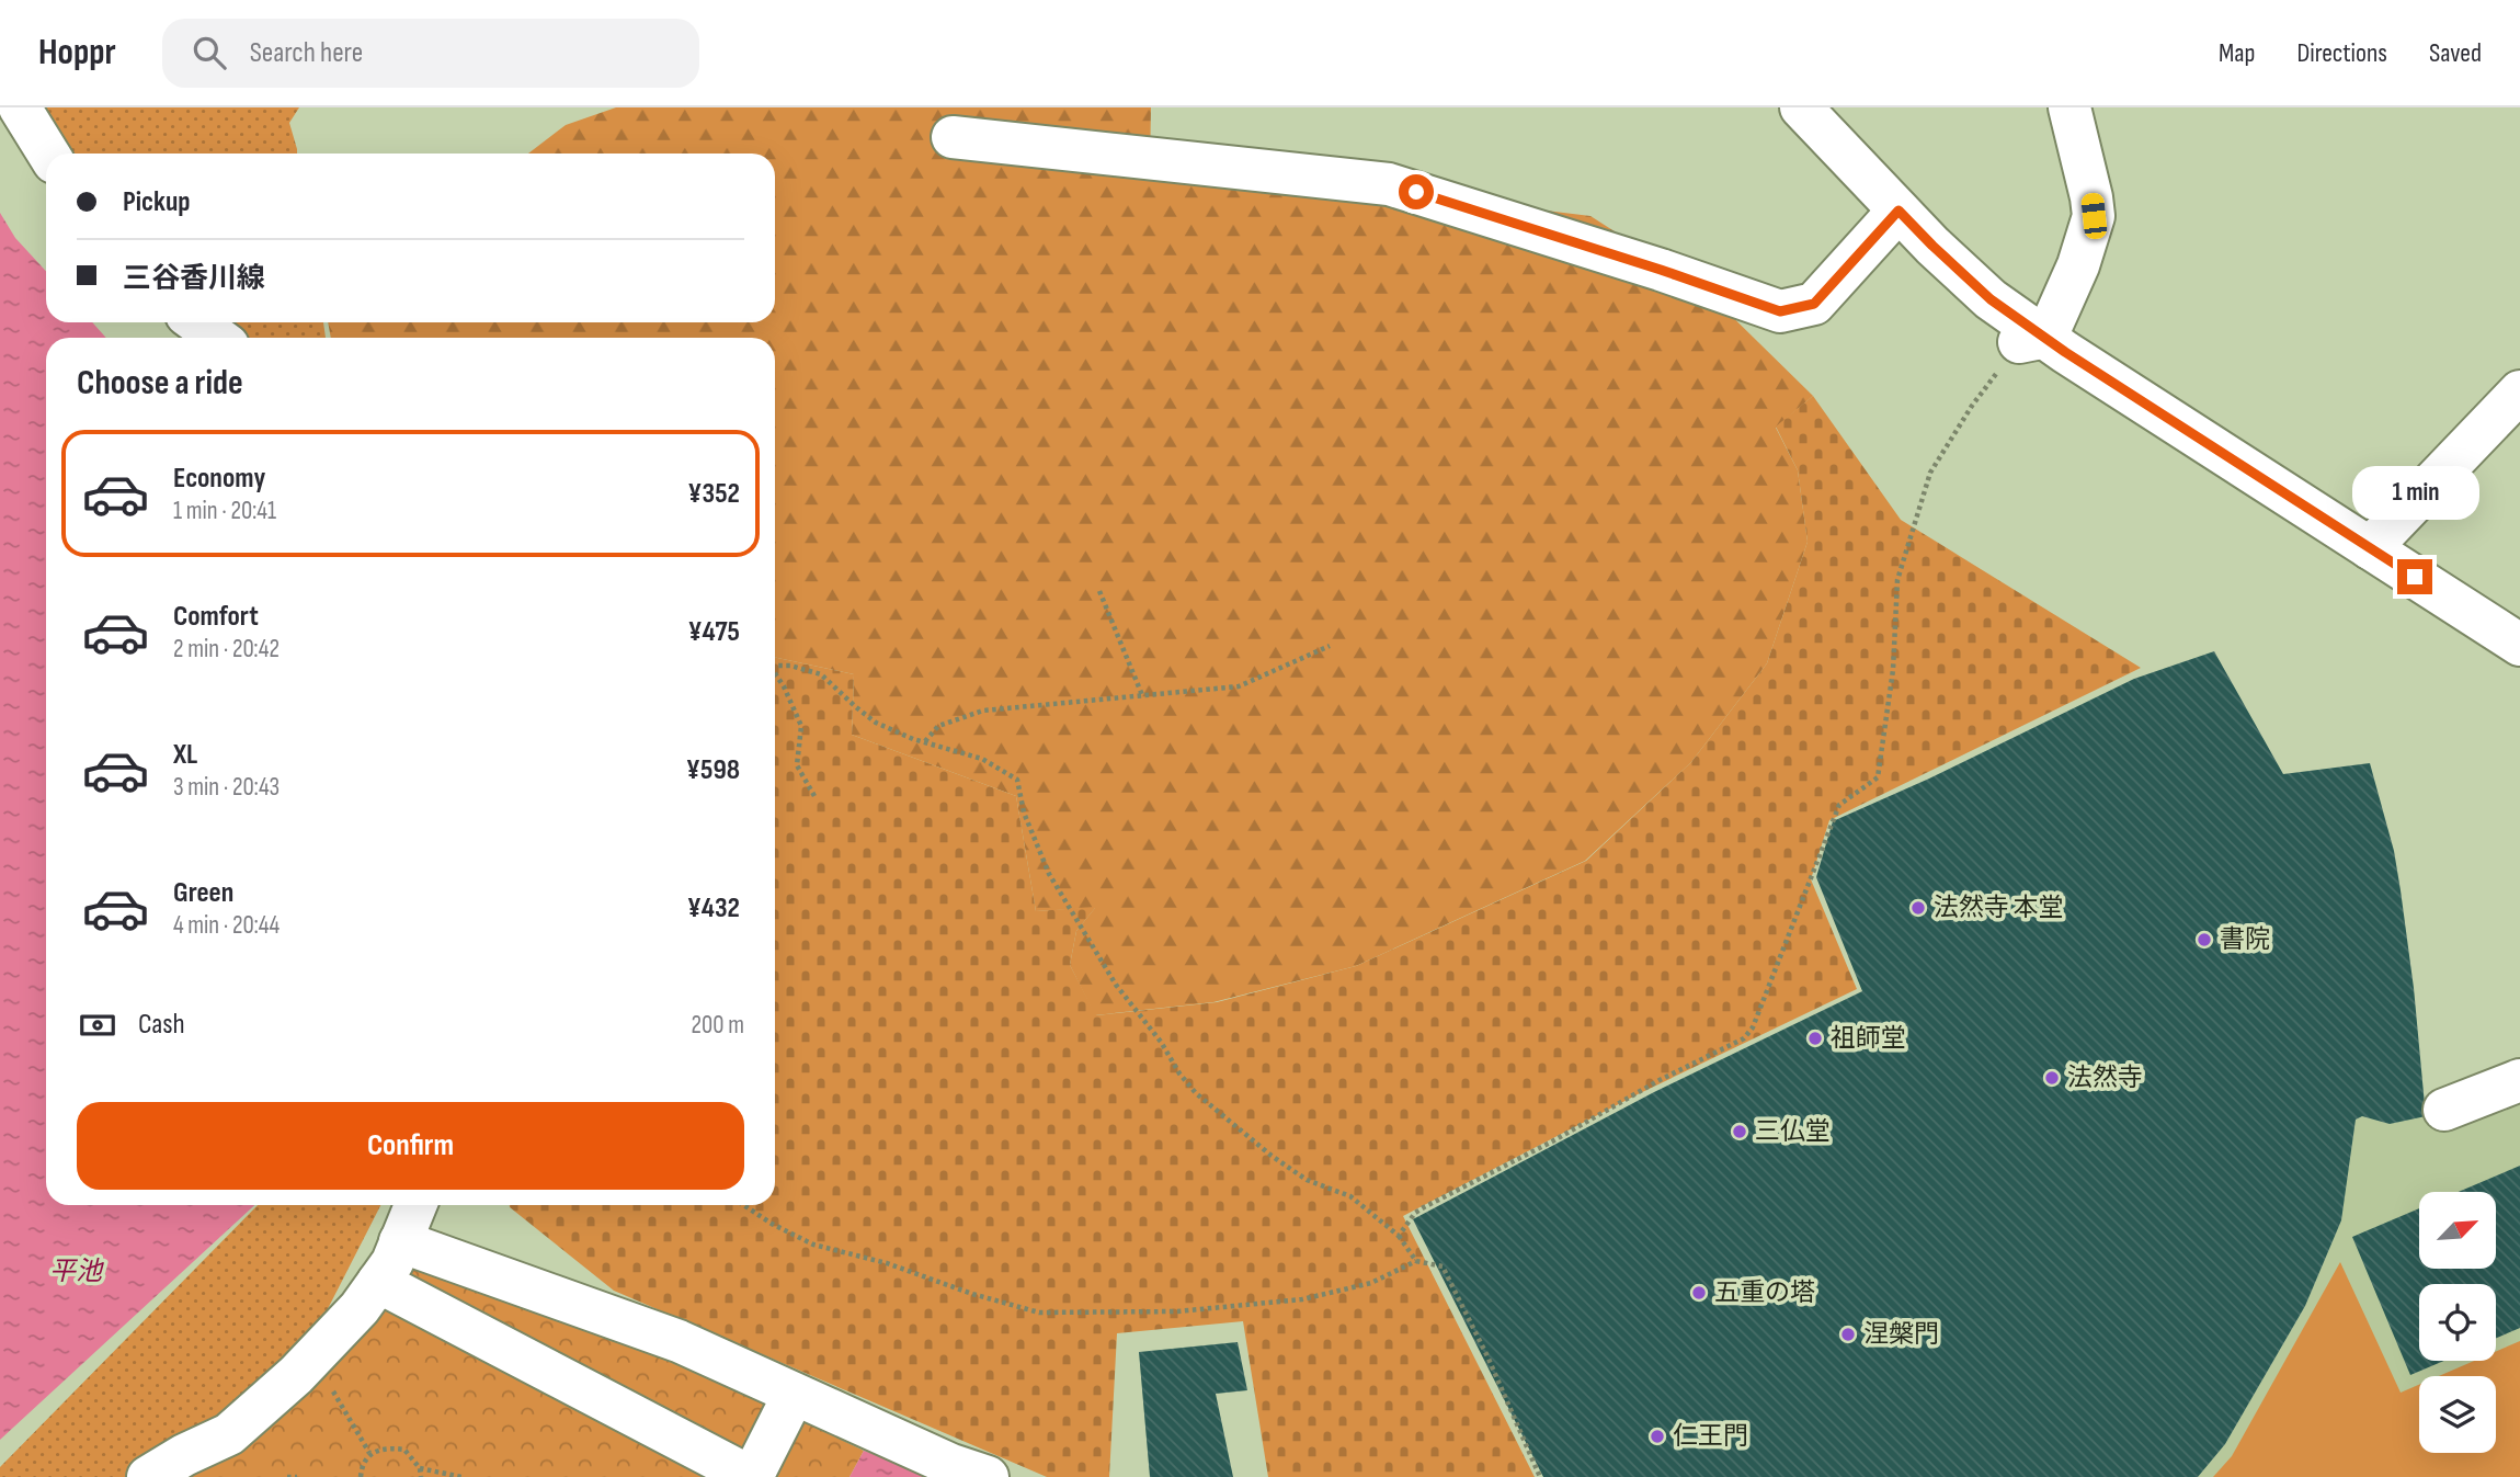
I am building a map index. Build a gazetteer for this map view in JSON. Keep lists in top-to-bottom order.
{
  "water": ["平池"],
  "places": [
    "法然寺 本堂",
    "書院",
    "祖師堂",
    "法然寺",
    "三仏堂",
    "五重の塔",
    "涅槃門",
    "仁王門"
  ],
  "north": "top right",
  "page": {
    "header": "Hoppr",
    "search": "Search here",
    "nav": ["Map", "Directions", "Saved"],
    "banner": ["Pickup", "三谷香川線"],
    "heading": "Choose a ride",
    "list": [
      {
        "name": "Economy",
        "note": "1 min · 20:41",
        "value": "¥352"
      },
      {
        "name": "Comfort",
        "note": "2 min · 20:42",
        "value": "¥475"
      },
      {
        "name": "XL",
        "note": "3 min · 20:43",
        "value": "¥598"
      },
      {
        "name": "Green",
        "note": "4 min · 20:44",
        "value": "¥432"
      }
    ],
    "bubble": "1 min",
    "pay": ["Cash", "200 m"],
    "buttons": "Confirm"
  }
}
